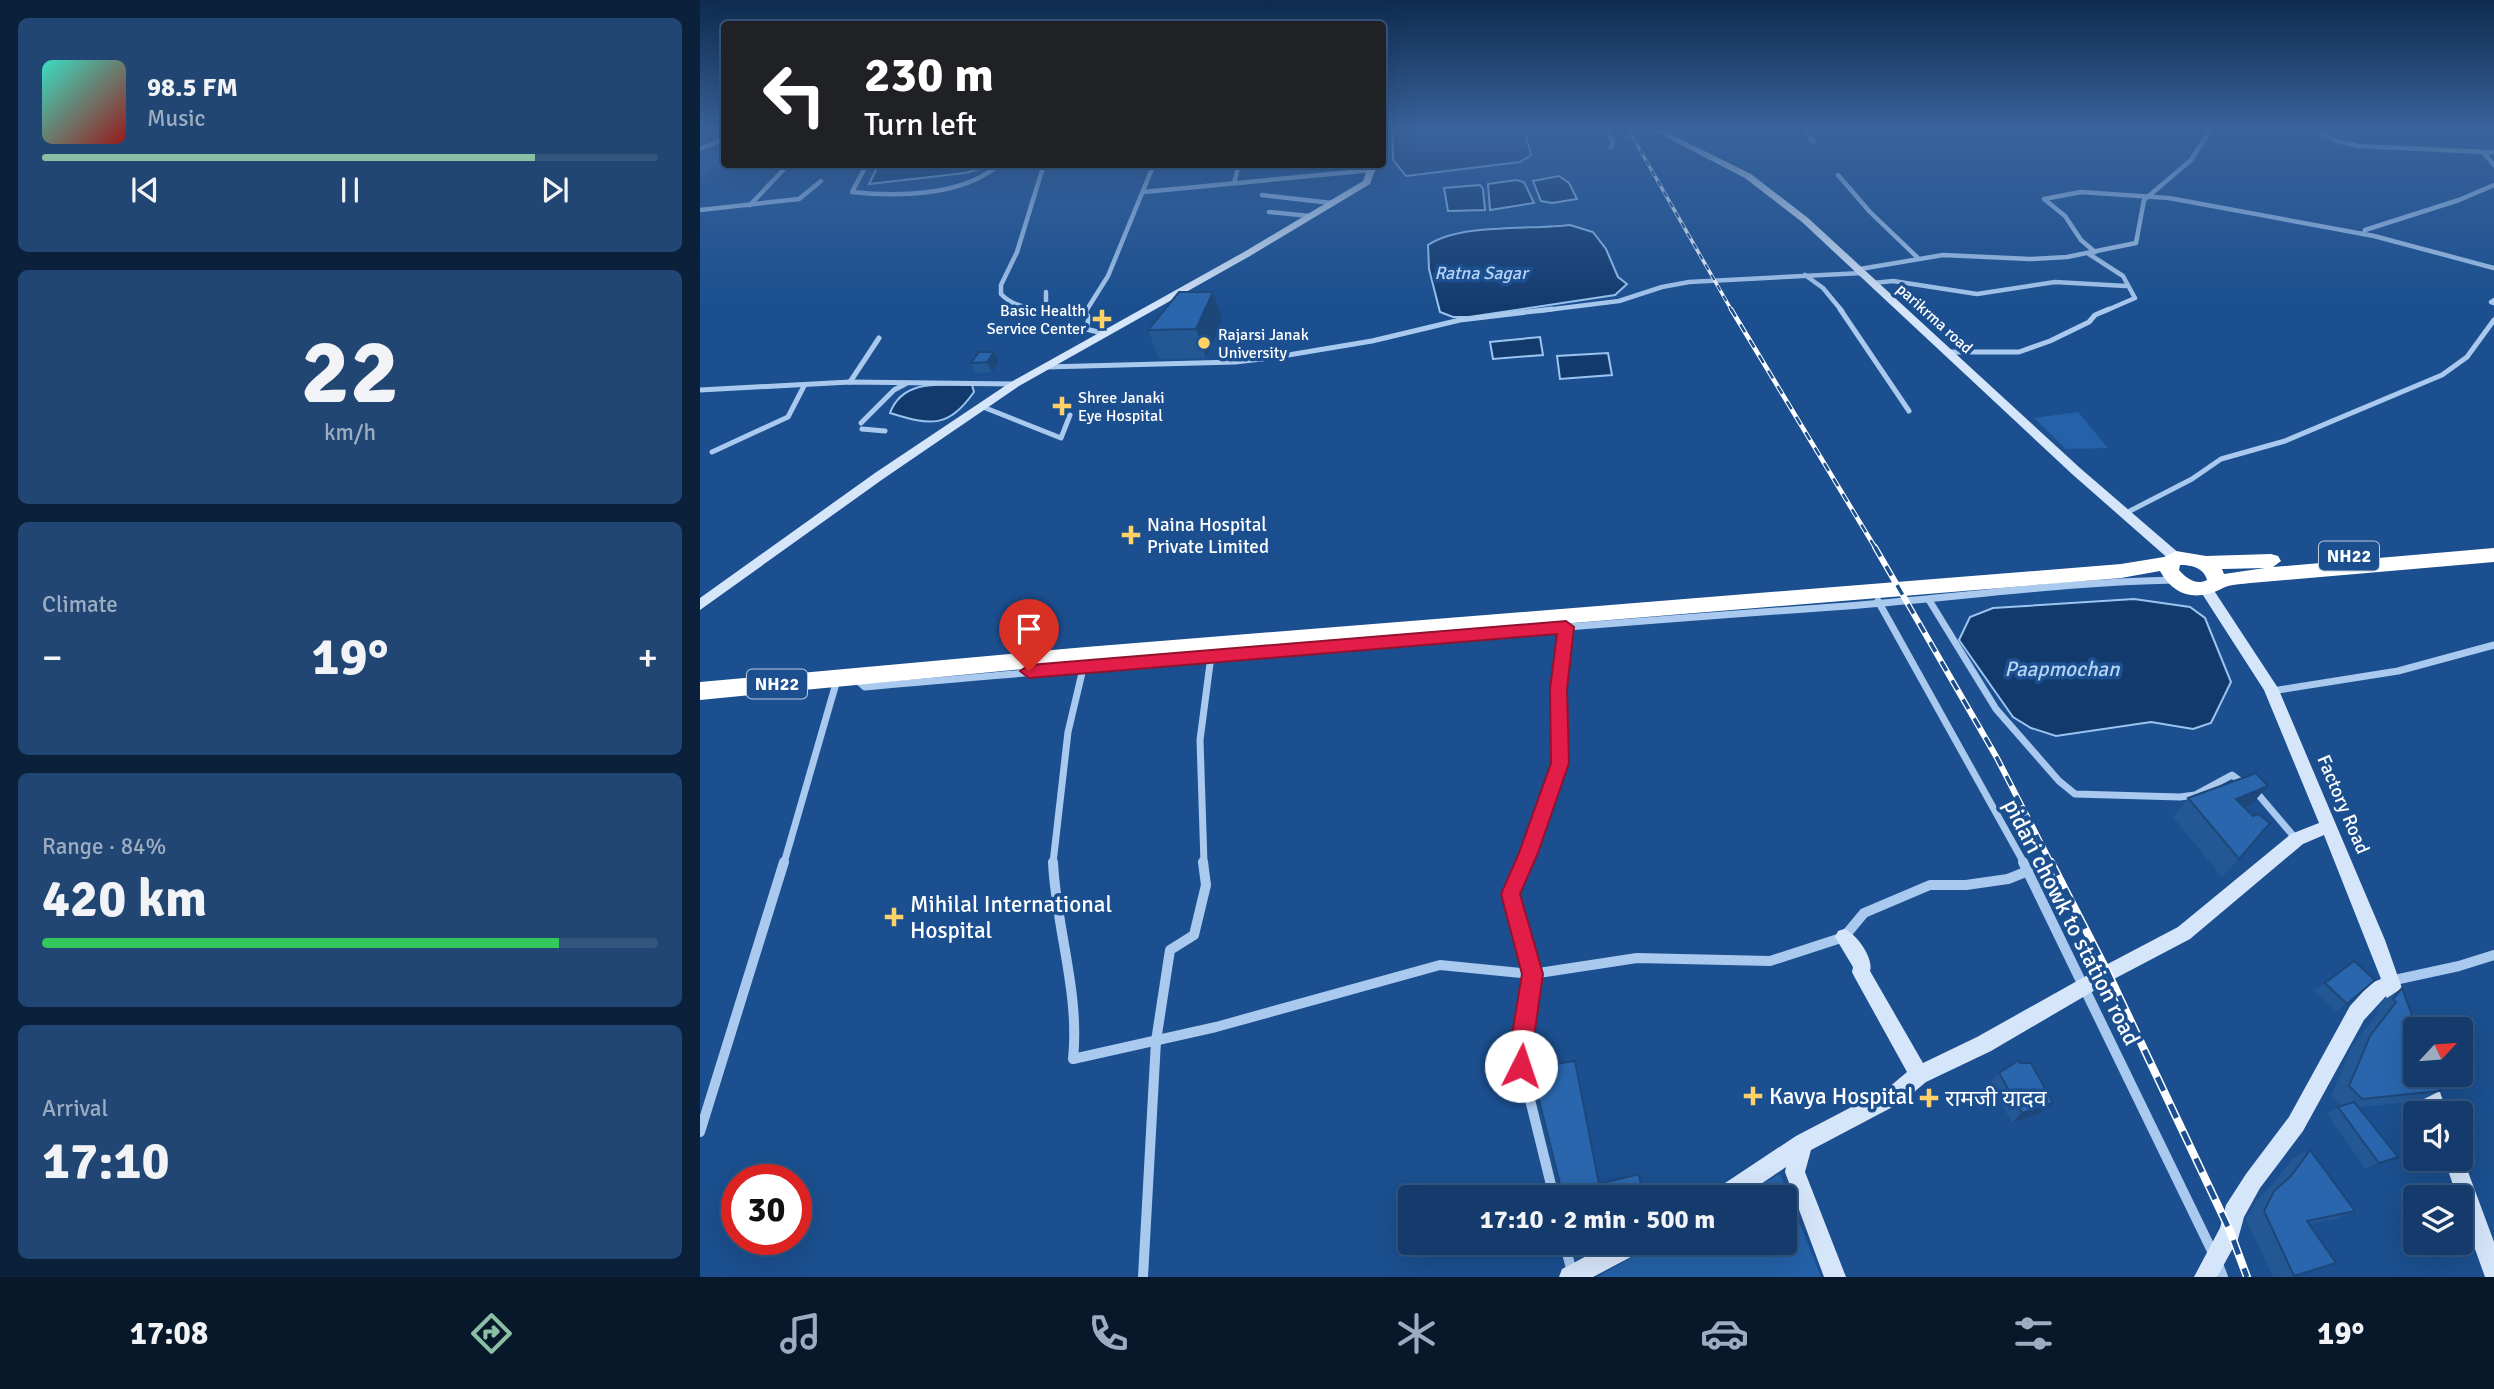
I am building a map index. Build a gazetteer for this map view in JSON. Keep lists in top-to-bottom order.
{
  "streets": {
    "highway": ["NH22"],
    "street": ["parikrma road", "Factory Road", "pidari chowk to station road"]
  },
  "crossings": [
    ["parikrma road", "NH22"],
    ["NH22", "Factory Road"],
    ["NH22", "pidari chowk to station road"]
  ],
  "water": ["Ratna Sagar", "Paapmochan"],
  "places": {
    "health": [
      "Basic Health Service Center",
      "Shree Janaki Eye Hospital",
      "Naina Hospital Private Limited",
      "Mihilal International Hospital",
      "Kavya Hospital",
      "रामजी यादव"
    ],
    "other": ["Rajarsi Janak University"]
  },
  "north": "top right",
  "page": {
    "turn": ["230 m", "Turn left"],
    "song": ["98.5 FM", "Music"],
    "tile": [
      ["22", "km/h"],
      "Climate",
      ["Range · 84%", "420 km"],
      ["Arrival", "17:10"]
    ],
    "heat": ["−", "19°", "+"],
    "limit": "30",
    "trip": "17:10 · 2 min · 500 m",
    "tabs": ["17:08", "19°"]
  }
}
